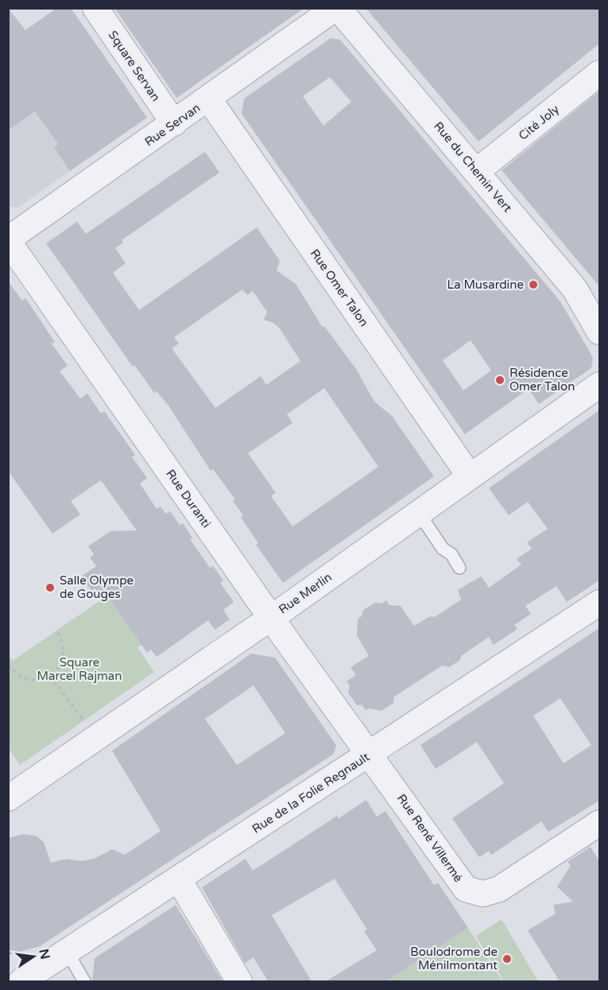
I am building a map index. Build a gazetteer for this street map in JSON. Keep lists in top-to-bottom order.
{
  "streets": {
    "street": [
      "Square Servan",
      "Cité Joly",
      "Rue Servan",
      "Rue du Chemin Vert",
      "Rue Omer Talon",
      "Rue Duranti",
      "Rue Merlin",
      "Rue de la Folie Regnault",
      "Rue René Villermé"
    ]
  },
  "crossings": [
    ["Square Servan", "Rue Servan"],
    ["Cité Joly", "Rue du Chemin Vert"],
    ["Rue Servan", "Rue du Chemin Vert"],
    ["Rue Servan", "Rue Omer Talon"],
    ["Rue Servan", "Rue Duranti"],
    ["Rue Omer Talon", "Rue Merlin"],
    ["Rue Duranti", "Rue Merlin"],
    ["Rue Duranti", "Rue de la Folie Regnault"],
    ["Rue Duranti", "Rue René Villermé"],
    ["Rue de la Folie Regnault", "Rue René Villermé"]
  ],
  "parks": ["Square Marcel Rajman"],
  "places": [
    "La Musardine",
    "Résidence Omer Talon",
    "Salle Olympe de Gouges",
    "Boulodrome de Ménilmontant"
  ],
  "north": "right"
}
